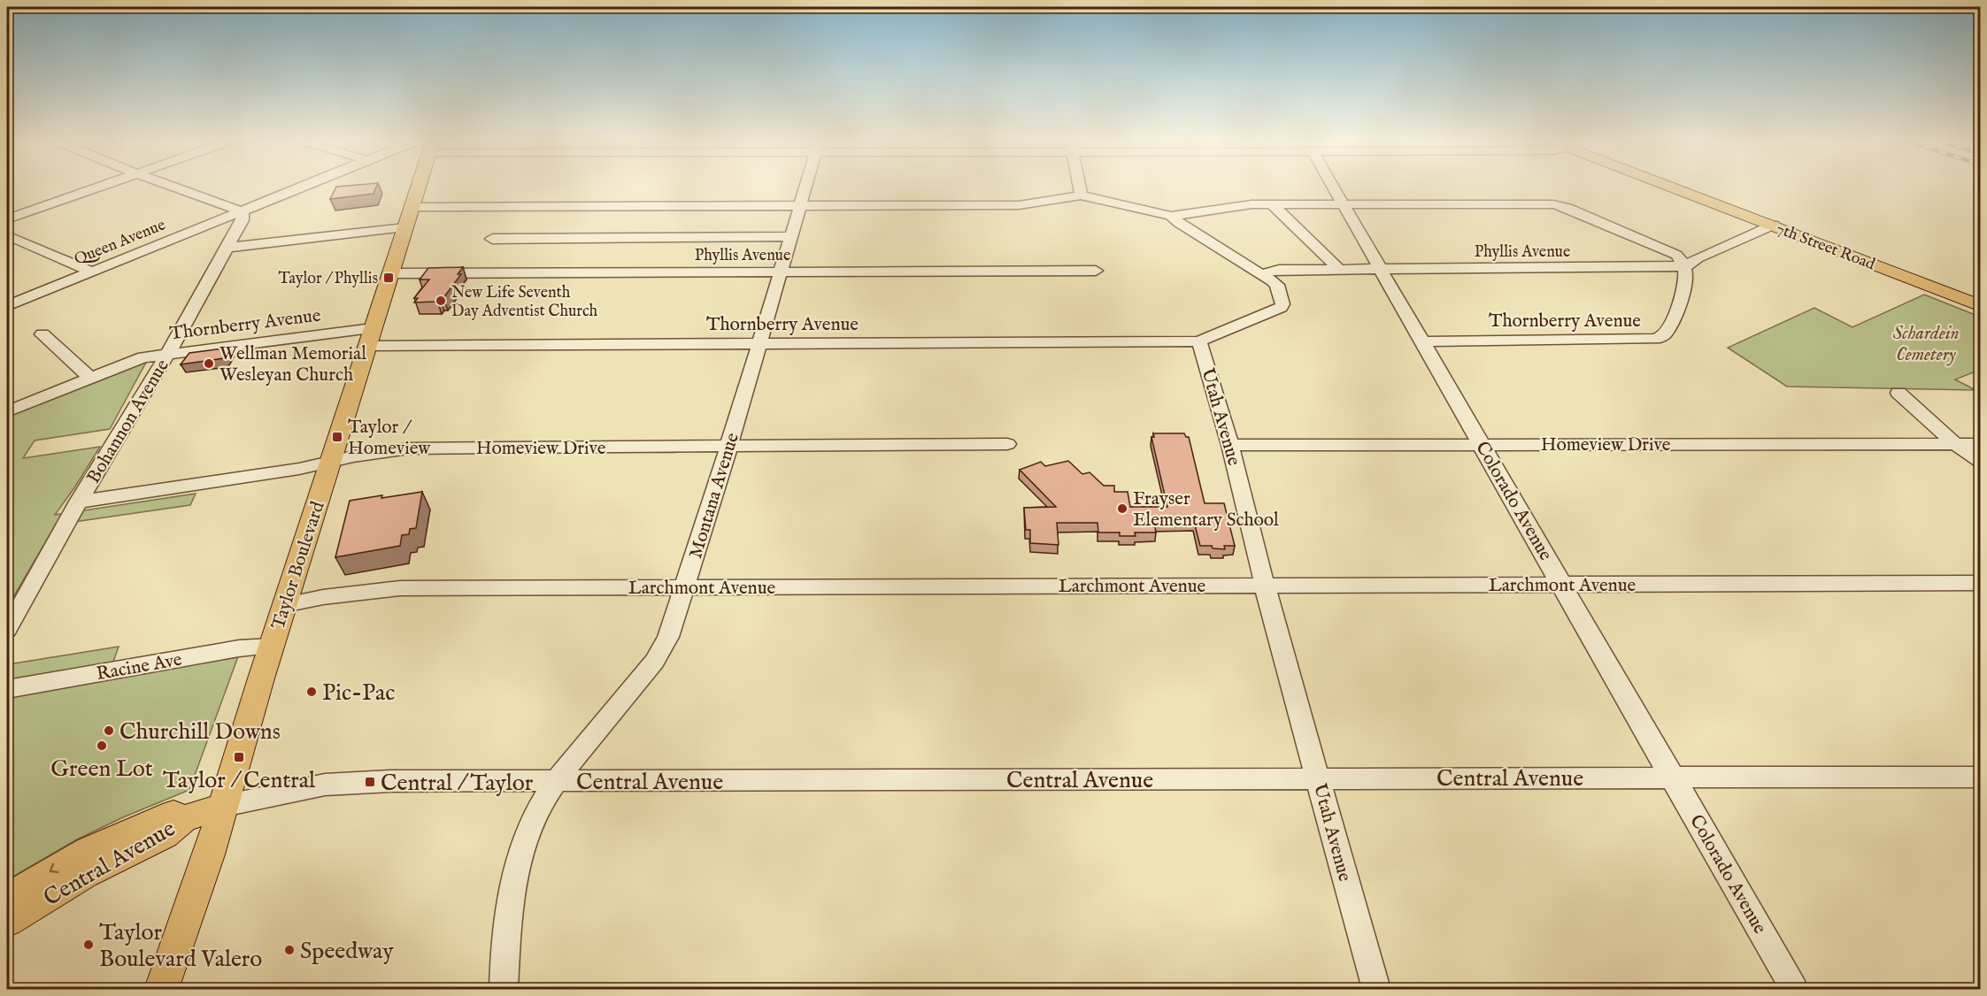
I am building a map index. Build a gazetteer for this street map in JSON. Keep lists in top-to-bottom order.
{
  "streets": {
    "main road": ["7th Street Road", "Taylor Boulevard", "Central Avenue"],
    "street": [
      "Queen Avenue",
      "Phyllis Avenue",
      "Thornberry Avenue",
      "Utah Avenue",
      "Bohannon Avenue",
      "Homeview Drive",
      "Montana Avenue",
      "Colorado Avenue",
      "Larchmont Avenue",
      "Racine Ave"
    ]
  },
  "crossings": [
    ["Queen Avenue", "Bohannon Avenue"],
    ["Phyllis Avenue", "Thornberry Avenue"],
    ["Phyllis Avenue", "Montana Avenue"],
    ["Phyllis Avenue", "Colorado Avenue"],
    ["Phyllis Avenue", "Taylor Boulevard"],
    ["Thornberry Avenue", "Utah Avenue"],
    ["Thornberry Avenue", "Bohannon Avenue"],
    ["Thornberry Avenue", "Montana Avenue"],
    ["Thornberry Avenue", "Colorado Avenue"],
    ["Thornberry Avenue", "Taylor Boulevard"],
    ["Utah Avenue", "Homeview Drive"],
    ["Utah Avenue", "Larchmont Avenue"],
    ["Utah Avenue", "Central Avenue"],
    ["Bohannon Avenue", "Homeview Drive"],
    ["Homeview Drive", "Montana Avenue"],
    ["Homeview Drive", "Colorado Avenue"],
    ["Homeview Drive", "Taylor Boulevard"],
    ["Montana Avenue", "Larchmont Avenue"],
    ["Montana Avenue", "Central Avenue"],
    ["Colorado Avenue", "Larchmont Avenue"],
    ["Colorado Avenue", "Central Avenue"],
    ["Taylor Boulevard", "Larchmont Avenue"],
    ["Taylor Boulevard", "Racine Ave"],
    ["Taylor Boulevard", "Central Avenue"]
  ],
  "parks": ["Schardein Cemetery"],
  "places": {
    "transit": [
      "Taylor / Phyllis",
      "Taylor / Homeview",
      "Taylor / Central",
      "Central / Taylor"
    ],
    "other": [
      "New Life Seventh Day Adventist Church",
      "Wellman Memorial Wesleyan Church",
      "Frayser Elementary School",
      "Pic-Pac",
      "Churchill Downs",
      "Green Lot",
      "Taylor Boulevard Valero",
      "Speedway"
    ]
  }
}
